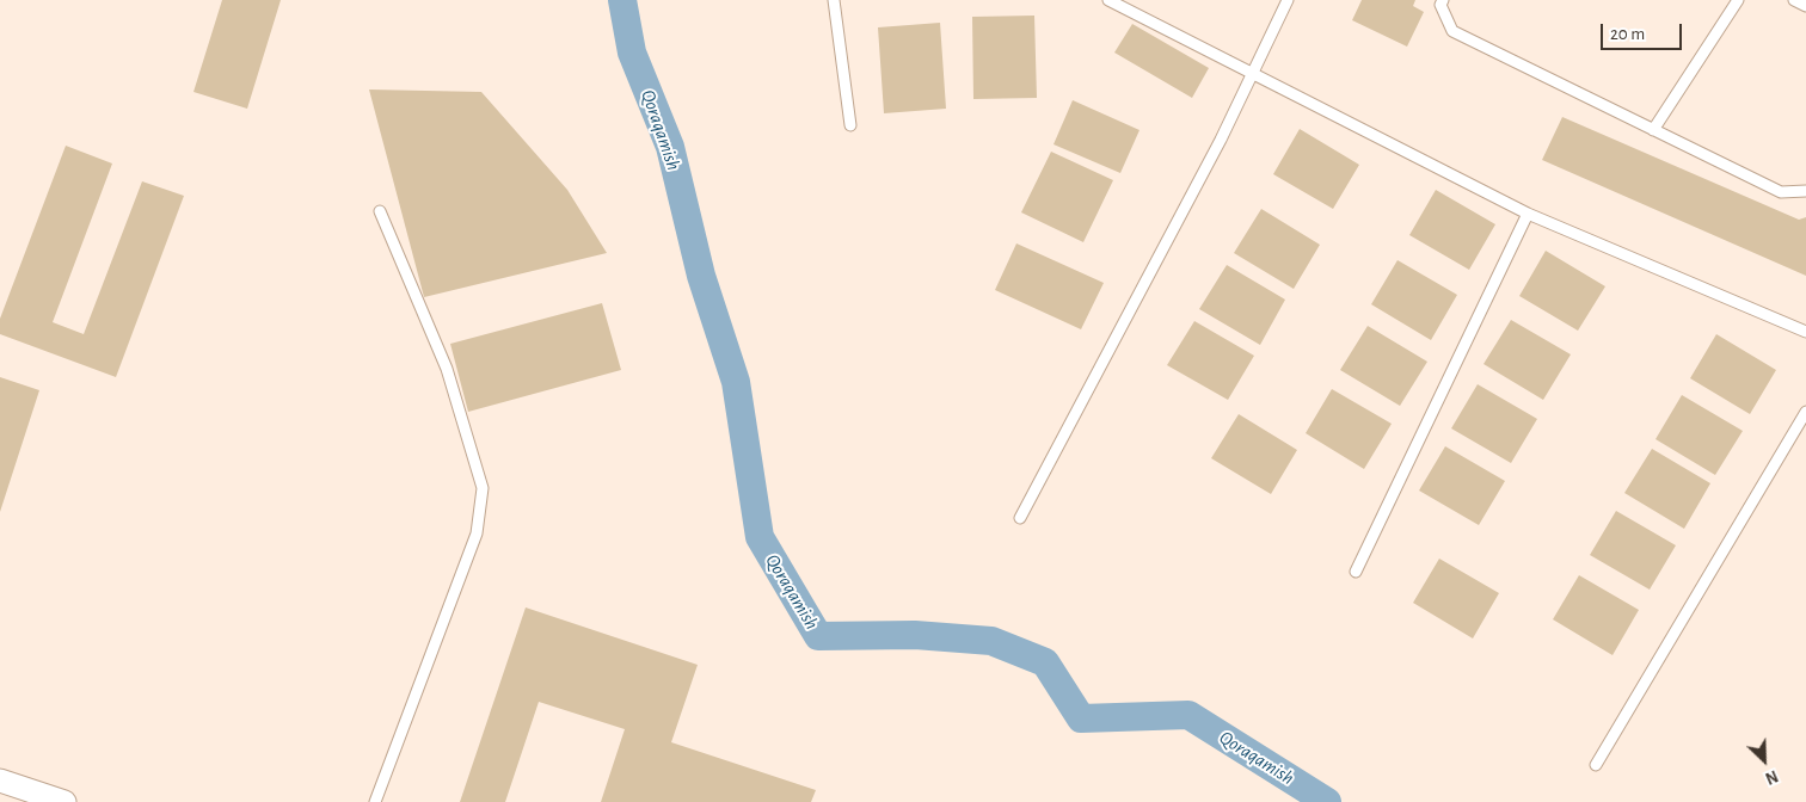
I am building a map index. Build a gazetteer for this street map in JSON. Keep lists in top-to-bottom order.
{
  "water": ["Qoraqamish"],
  "scale_bar": "20 m",
  "north": "bottom right"
}
